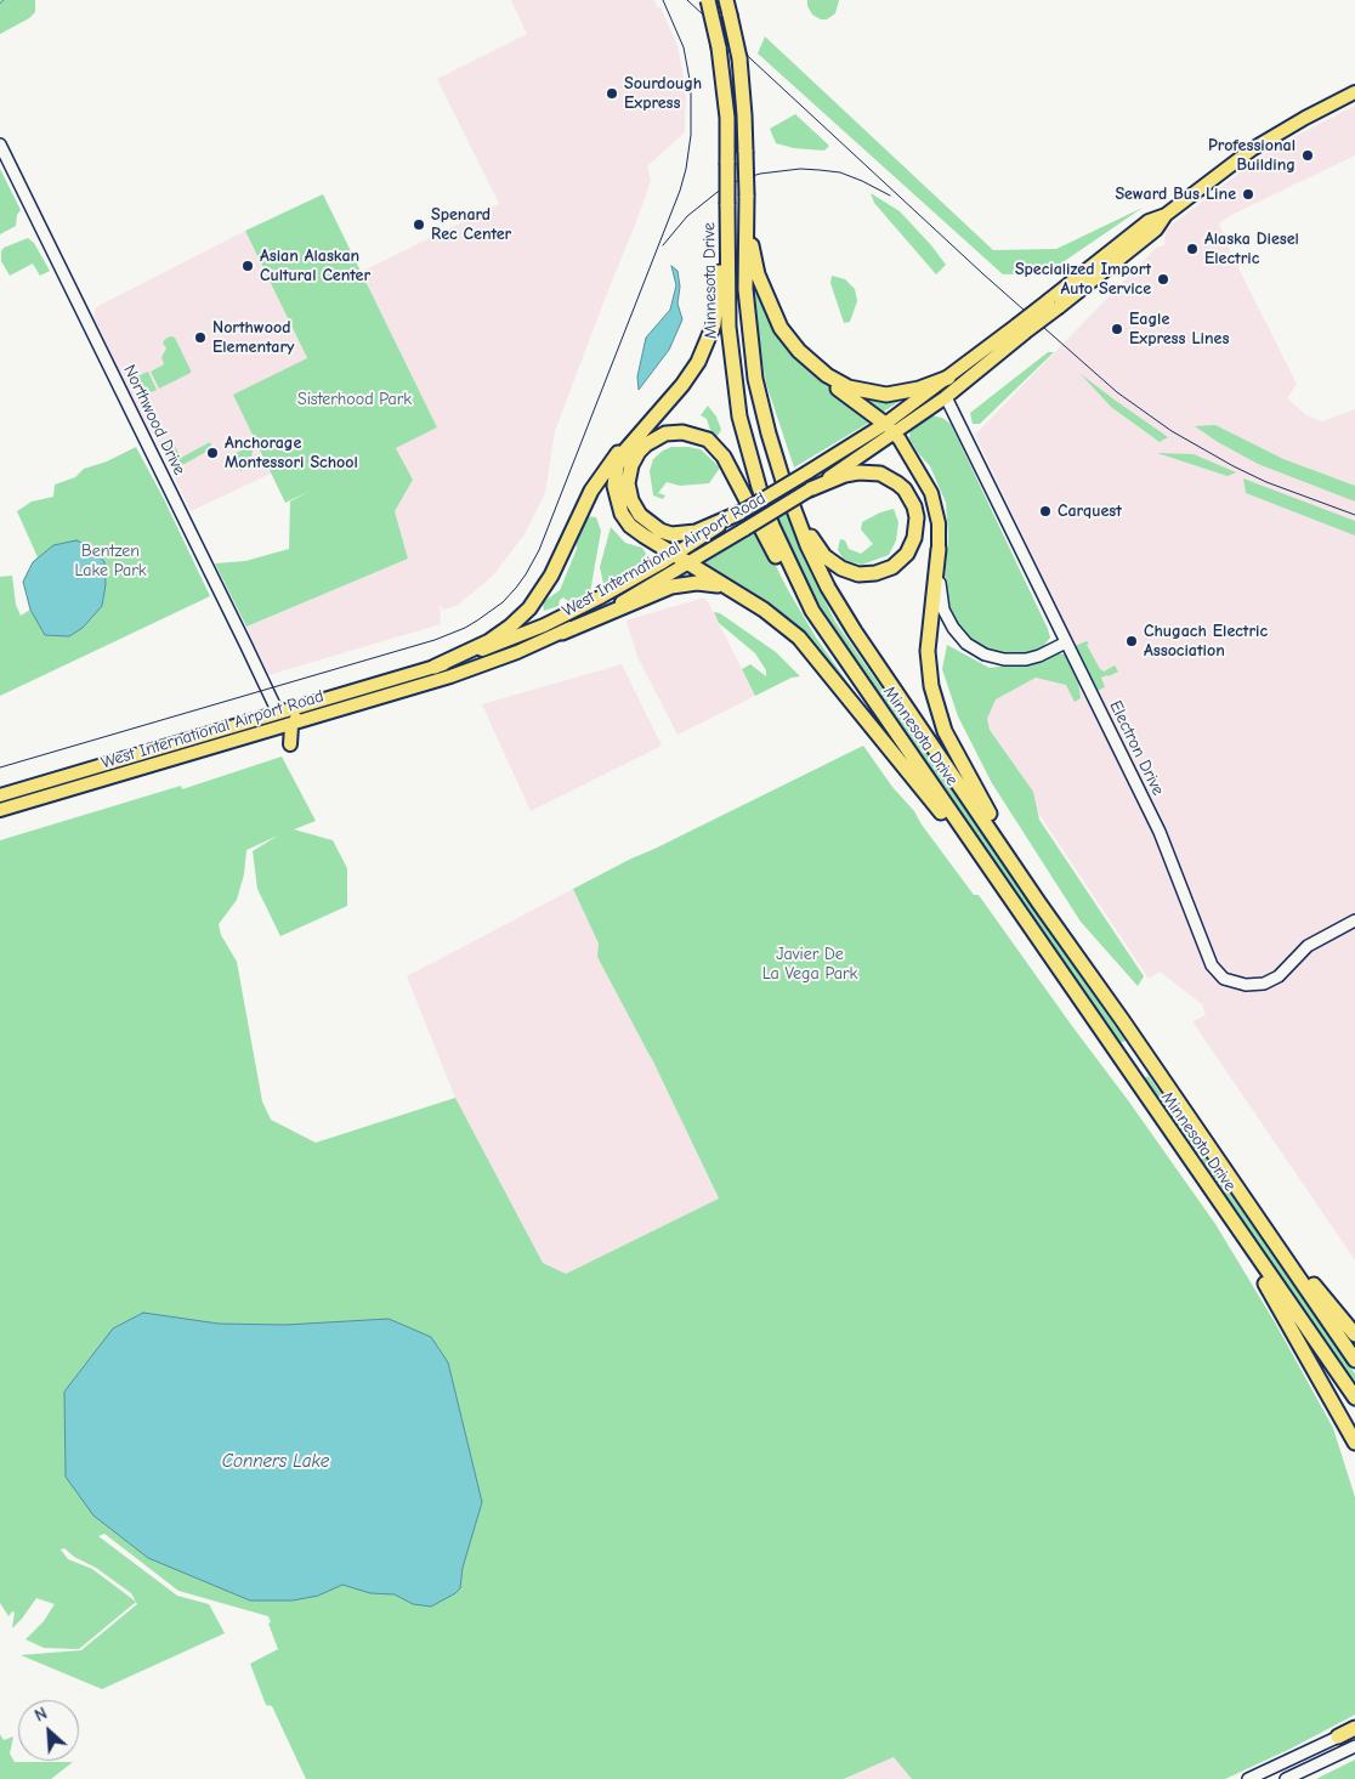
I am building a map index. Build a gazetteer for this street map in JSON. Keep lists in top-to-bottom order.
{
  "streets": {
    "highway": ["Minnesota Drive"],
    "main road": ["West International Airport Road"],
    "street": ["Northwood Drive", "Electron Drive"]
  },
  "crossings": [
    ["Northwood Drive", "West International Airport Road"],
    ["West International Airport Road", "Electron Drive"]
  ],
  "water": ["Conners Lake"],
  "parks": ["Sisterhood Park", "Bentzen Lake Park", "Javier De La Vega Park"],
  "places": [
    "Sourdough Express",
    "Professional Building",
    "Seward Bus Line",
    "Spenard Rec Center",
    "Alaska Diesel Electric",
    "Asian Alaskan Cultural Center",
    "Specialized Import Auto Service",
    "Eagle Express Lines",
    "Northwood Elementary",
    "Anchorage Montessori School",
    "Carquest",
    "Chugach Electric Association"
  ],
  "north": "top left"
}
